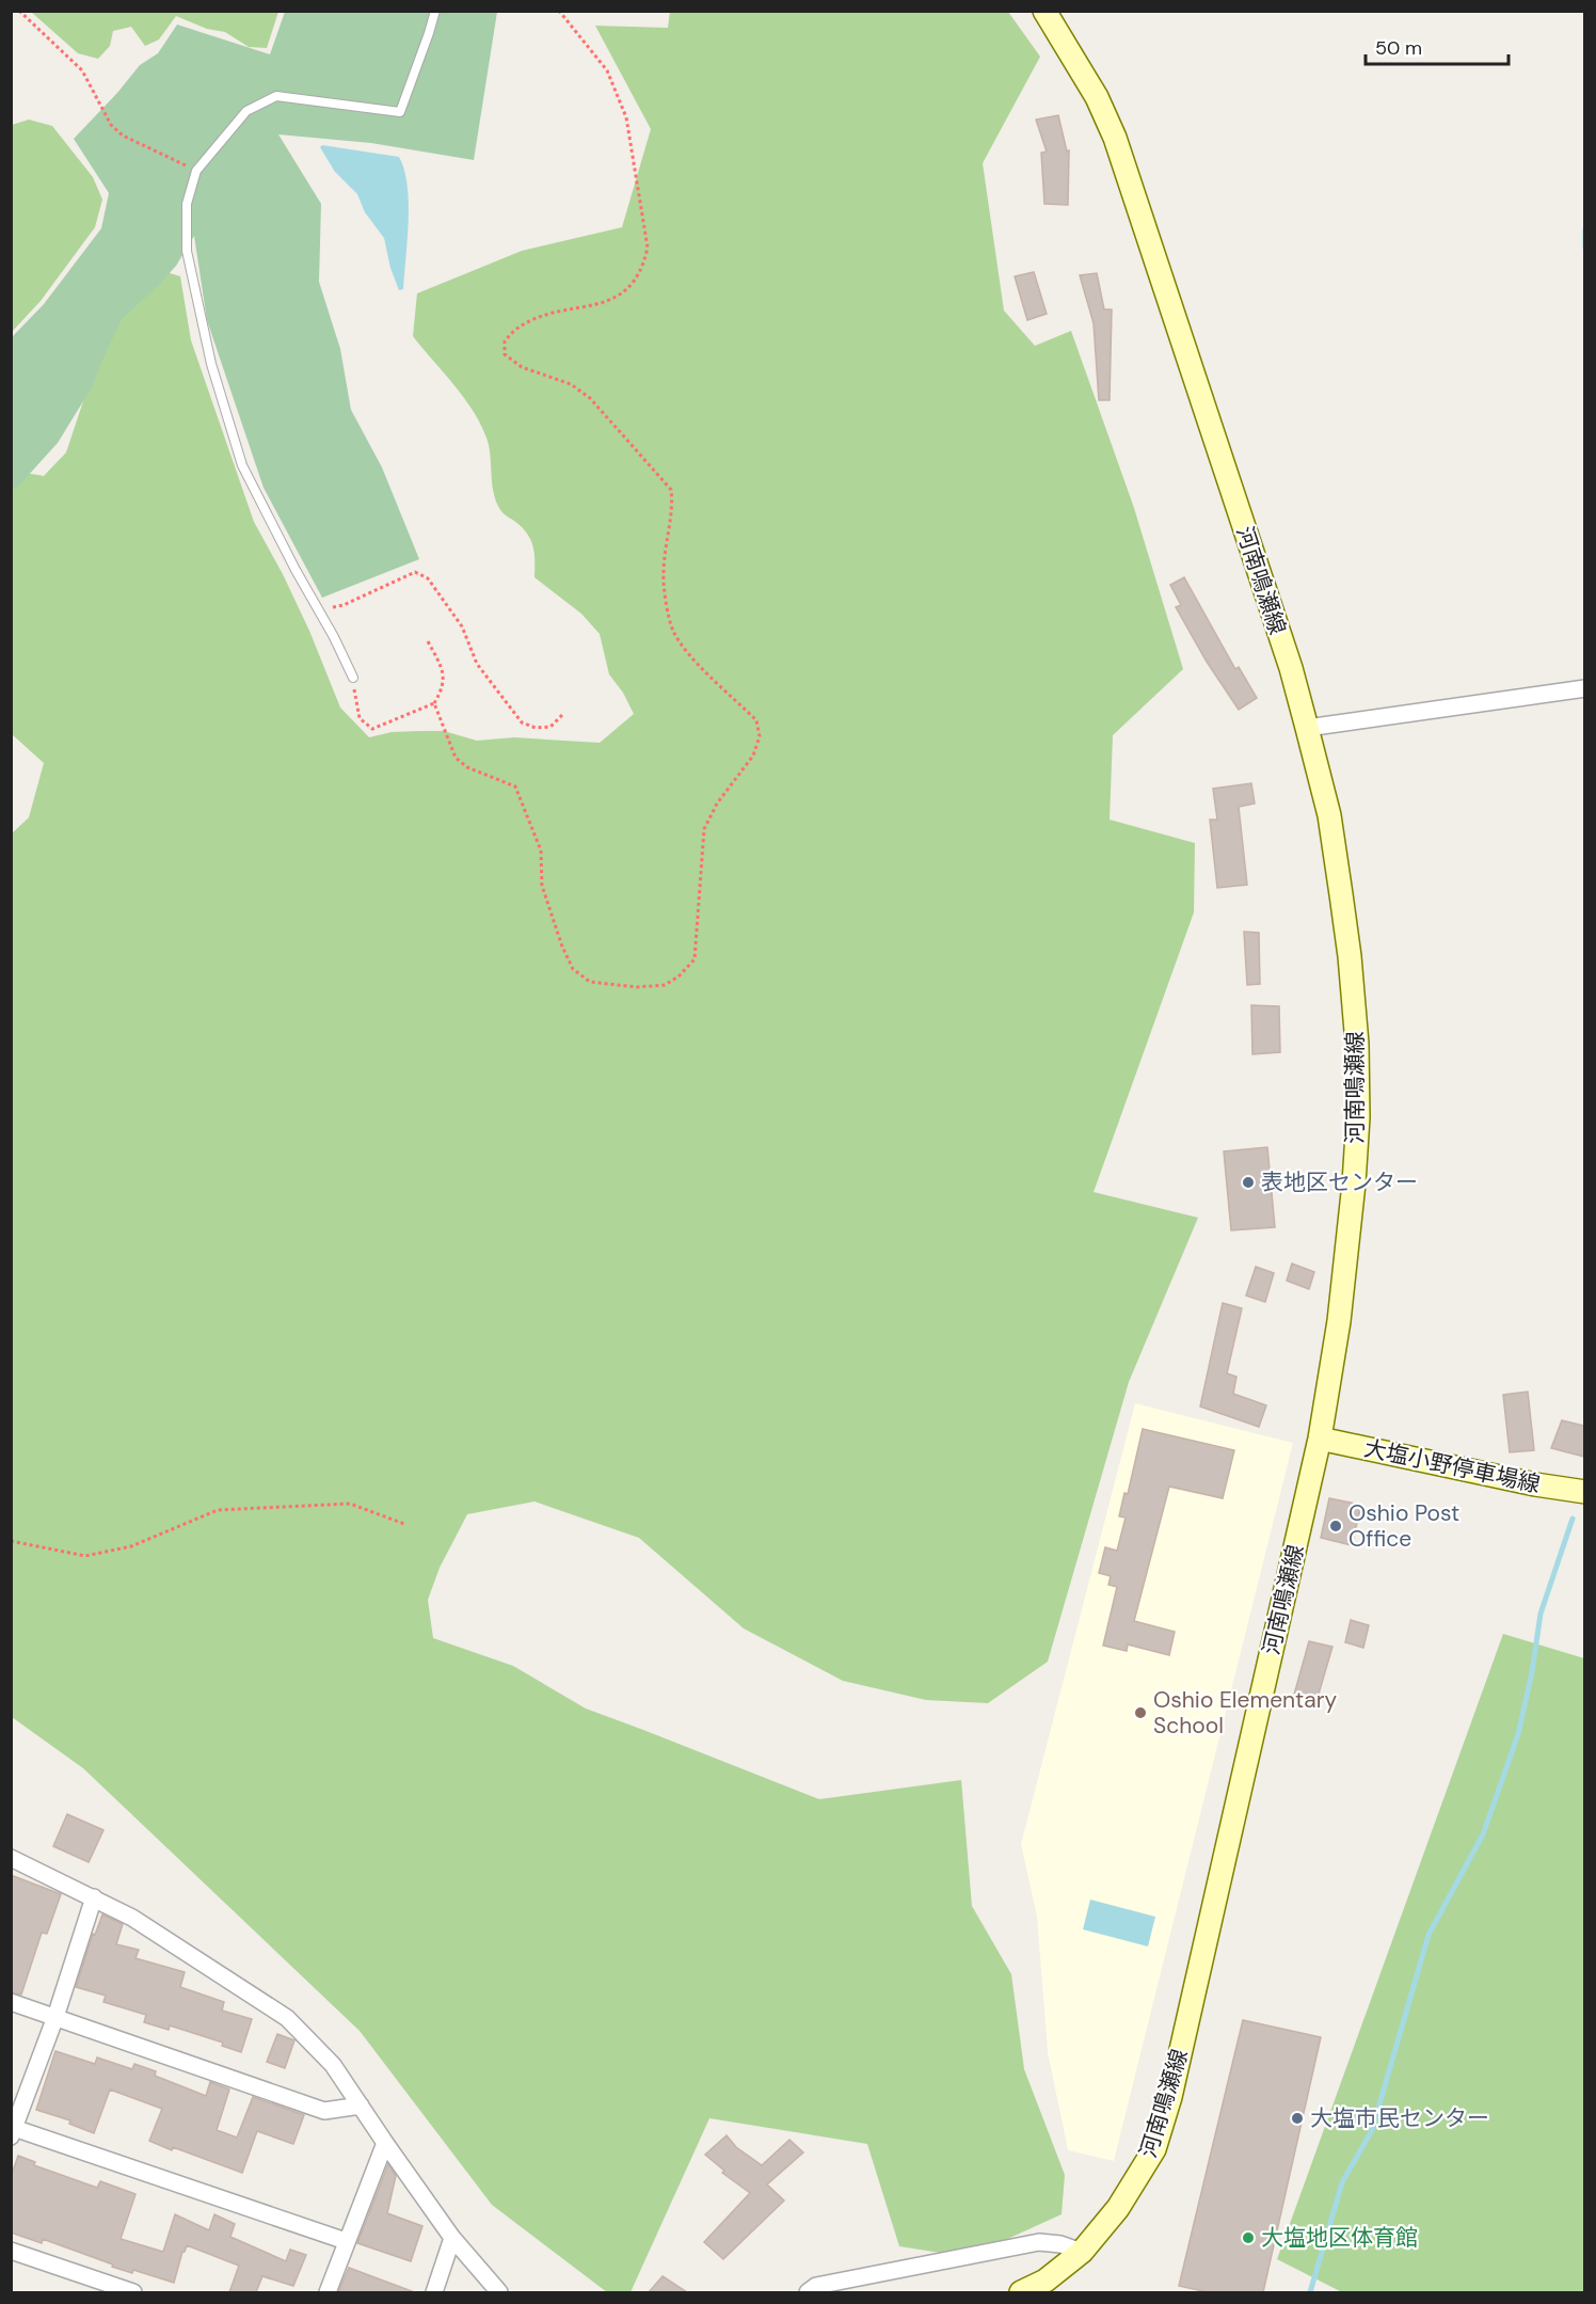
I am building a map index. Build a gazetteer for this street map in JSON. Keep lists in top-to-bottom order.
{
  "streets": {
    "main road": ["河南鳴瀬線", "大塩小野停車場線"]
  },
  "crossings": [
    ["河南鳴瀬線", "大塩小野停車場線"]
  ],
  "places": [
    "表地区センター",
    "Oshio Post Office",
    "Oshio Elementary School",
    "大塩市民センター",
    "大塩地区体育館"
  ],
  "scale_bar": "50 m"
}
